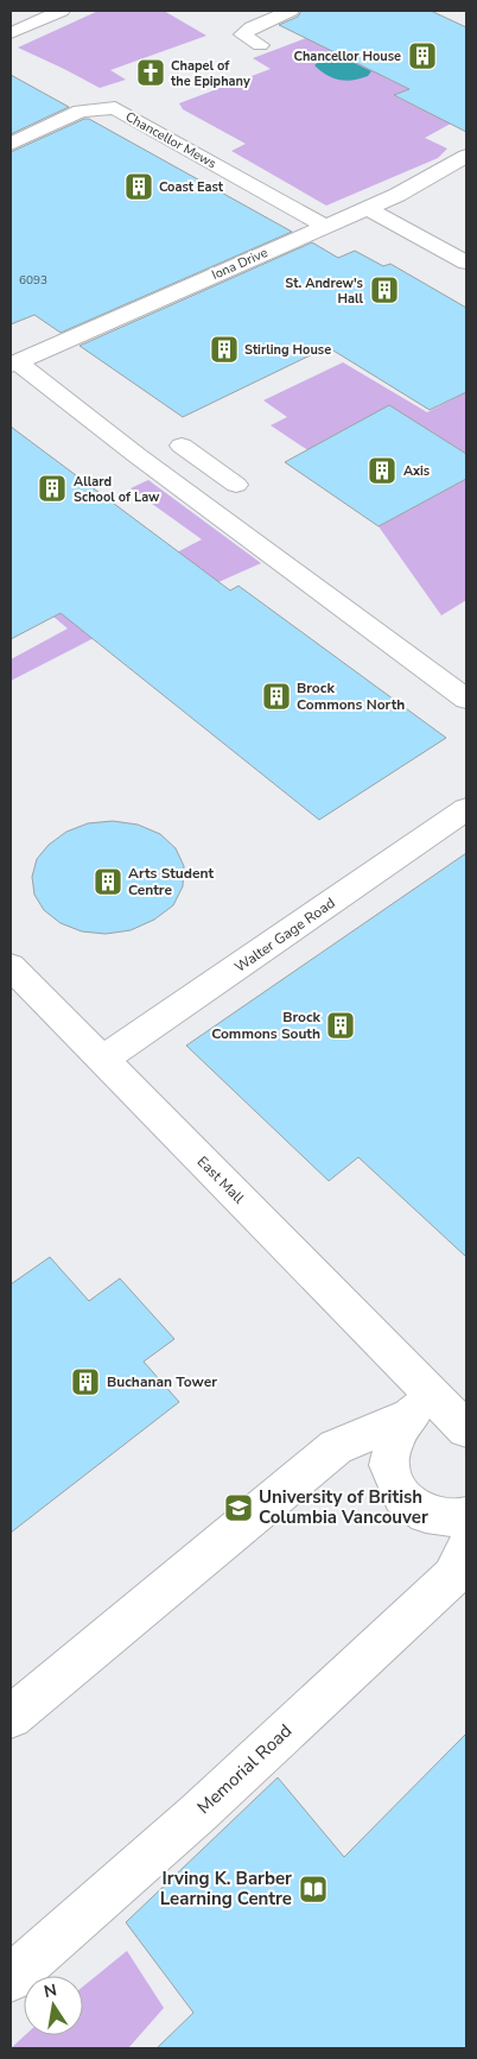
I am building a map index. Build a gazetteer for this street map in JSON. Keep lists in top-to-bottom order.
{
  "streets": {
    "street": [
      "Chancellor Mews",
      "Iona Drive",
      "Walter Gage Road",
      "East Mall",
      "Memorial Road"
    ]
  },
  "crossings": [
    ["Chancellor Mews", "Iona Drive"],
    ["Walter Gage Road", "East Mall"]
  ],
  "places": {
    "building": [
      "Chancellor House",
      "Coast East",
      "St. Andrew's Hall",
      "Stirling House",
      "Axis",
      "Allard School of Law",
      "Brock Commons North",
      "Arts Student Centre",
      "Brock Commons South",
      "Buchanan Tower"
    ],
    "church": ["Chapel of the Epiphany"],
    "school or university": ["University of British Columbia Vancouver"],
    "library": ["Irving K. Barber Learning Centre"]
  },
  "house_numbers": ["6093"],
  "north": "top"
}
